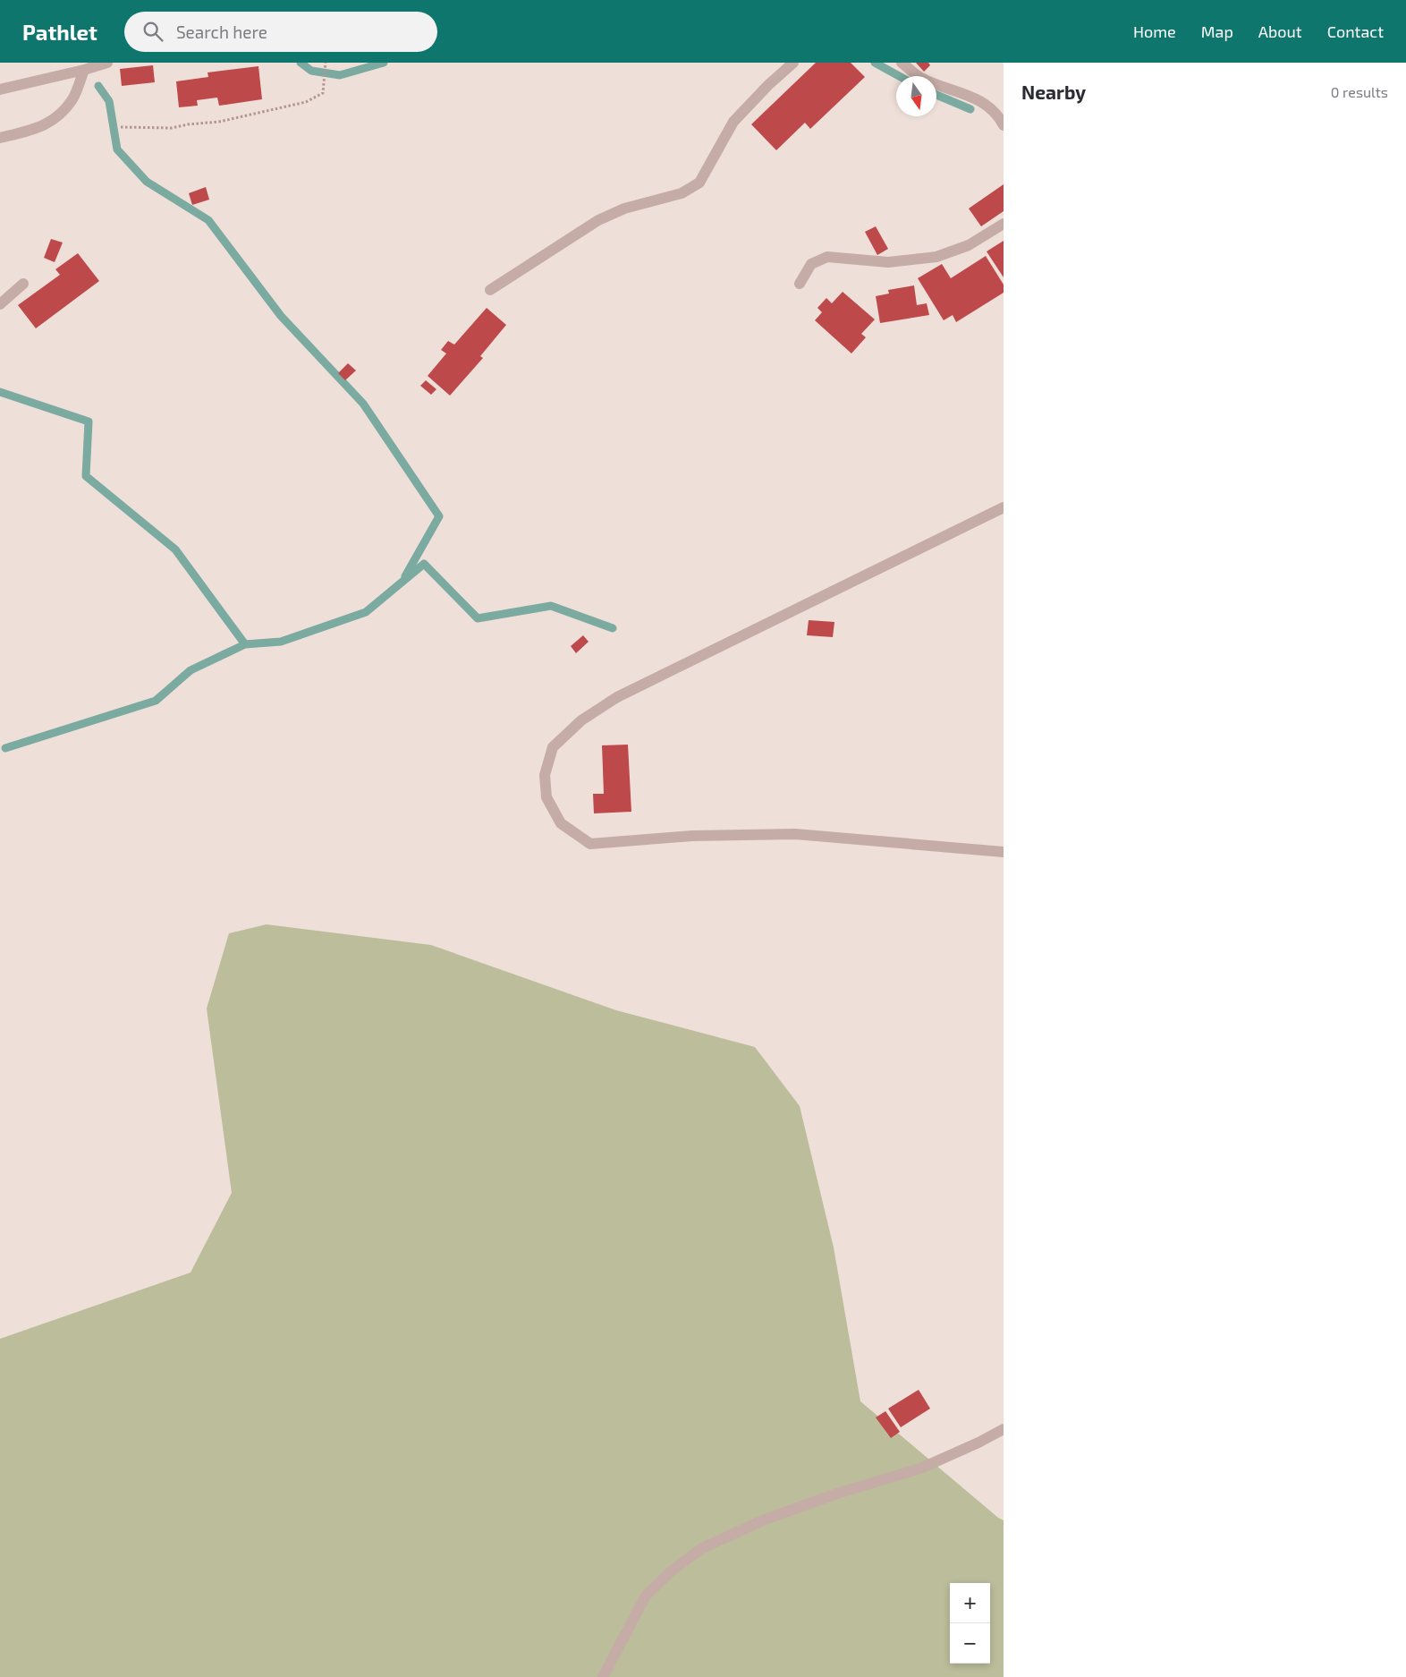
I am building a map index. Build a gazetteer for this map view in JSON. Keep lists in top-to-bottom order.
{
  "north": "bottom",
  "page": {
    "header": "Pathlet",
    "search": "Search here",
    "nav": [
      "Home",
      "Map",
      "About",
      "Contact"
    ],
    "heading": ["Nearby", "0 results"],
    "map_buttons": ["+", "−"]
  }
}
